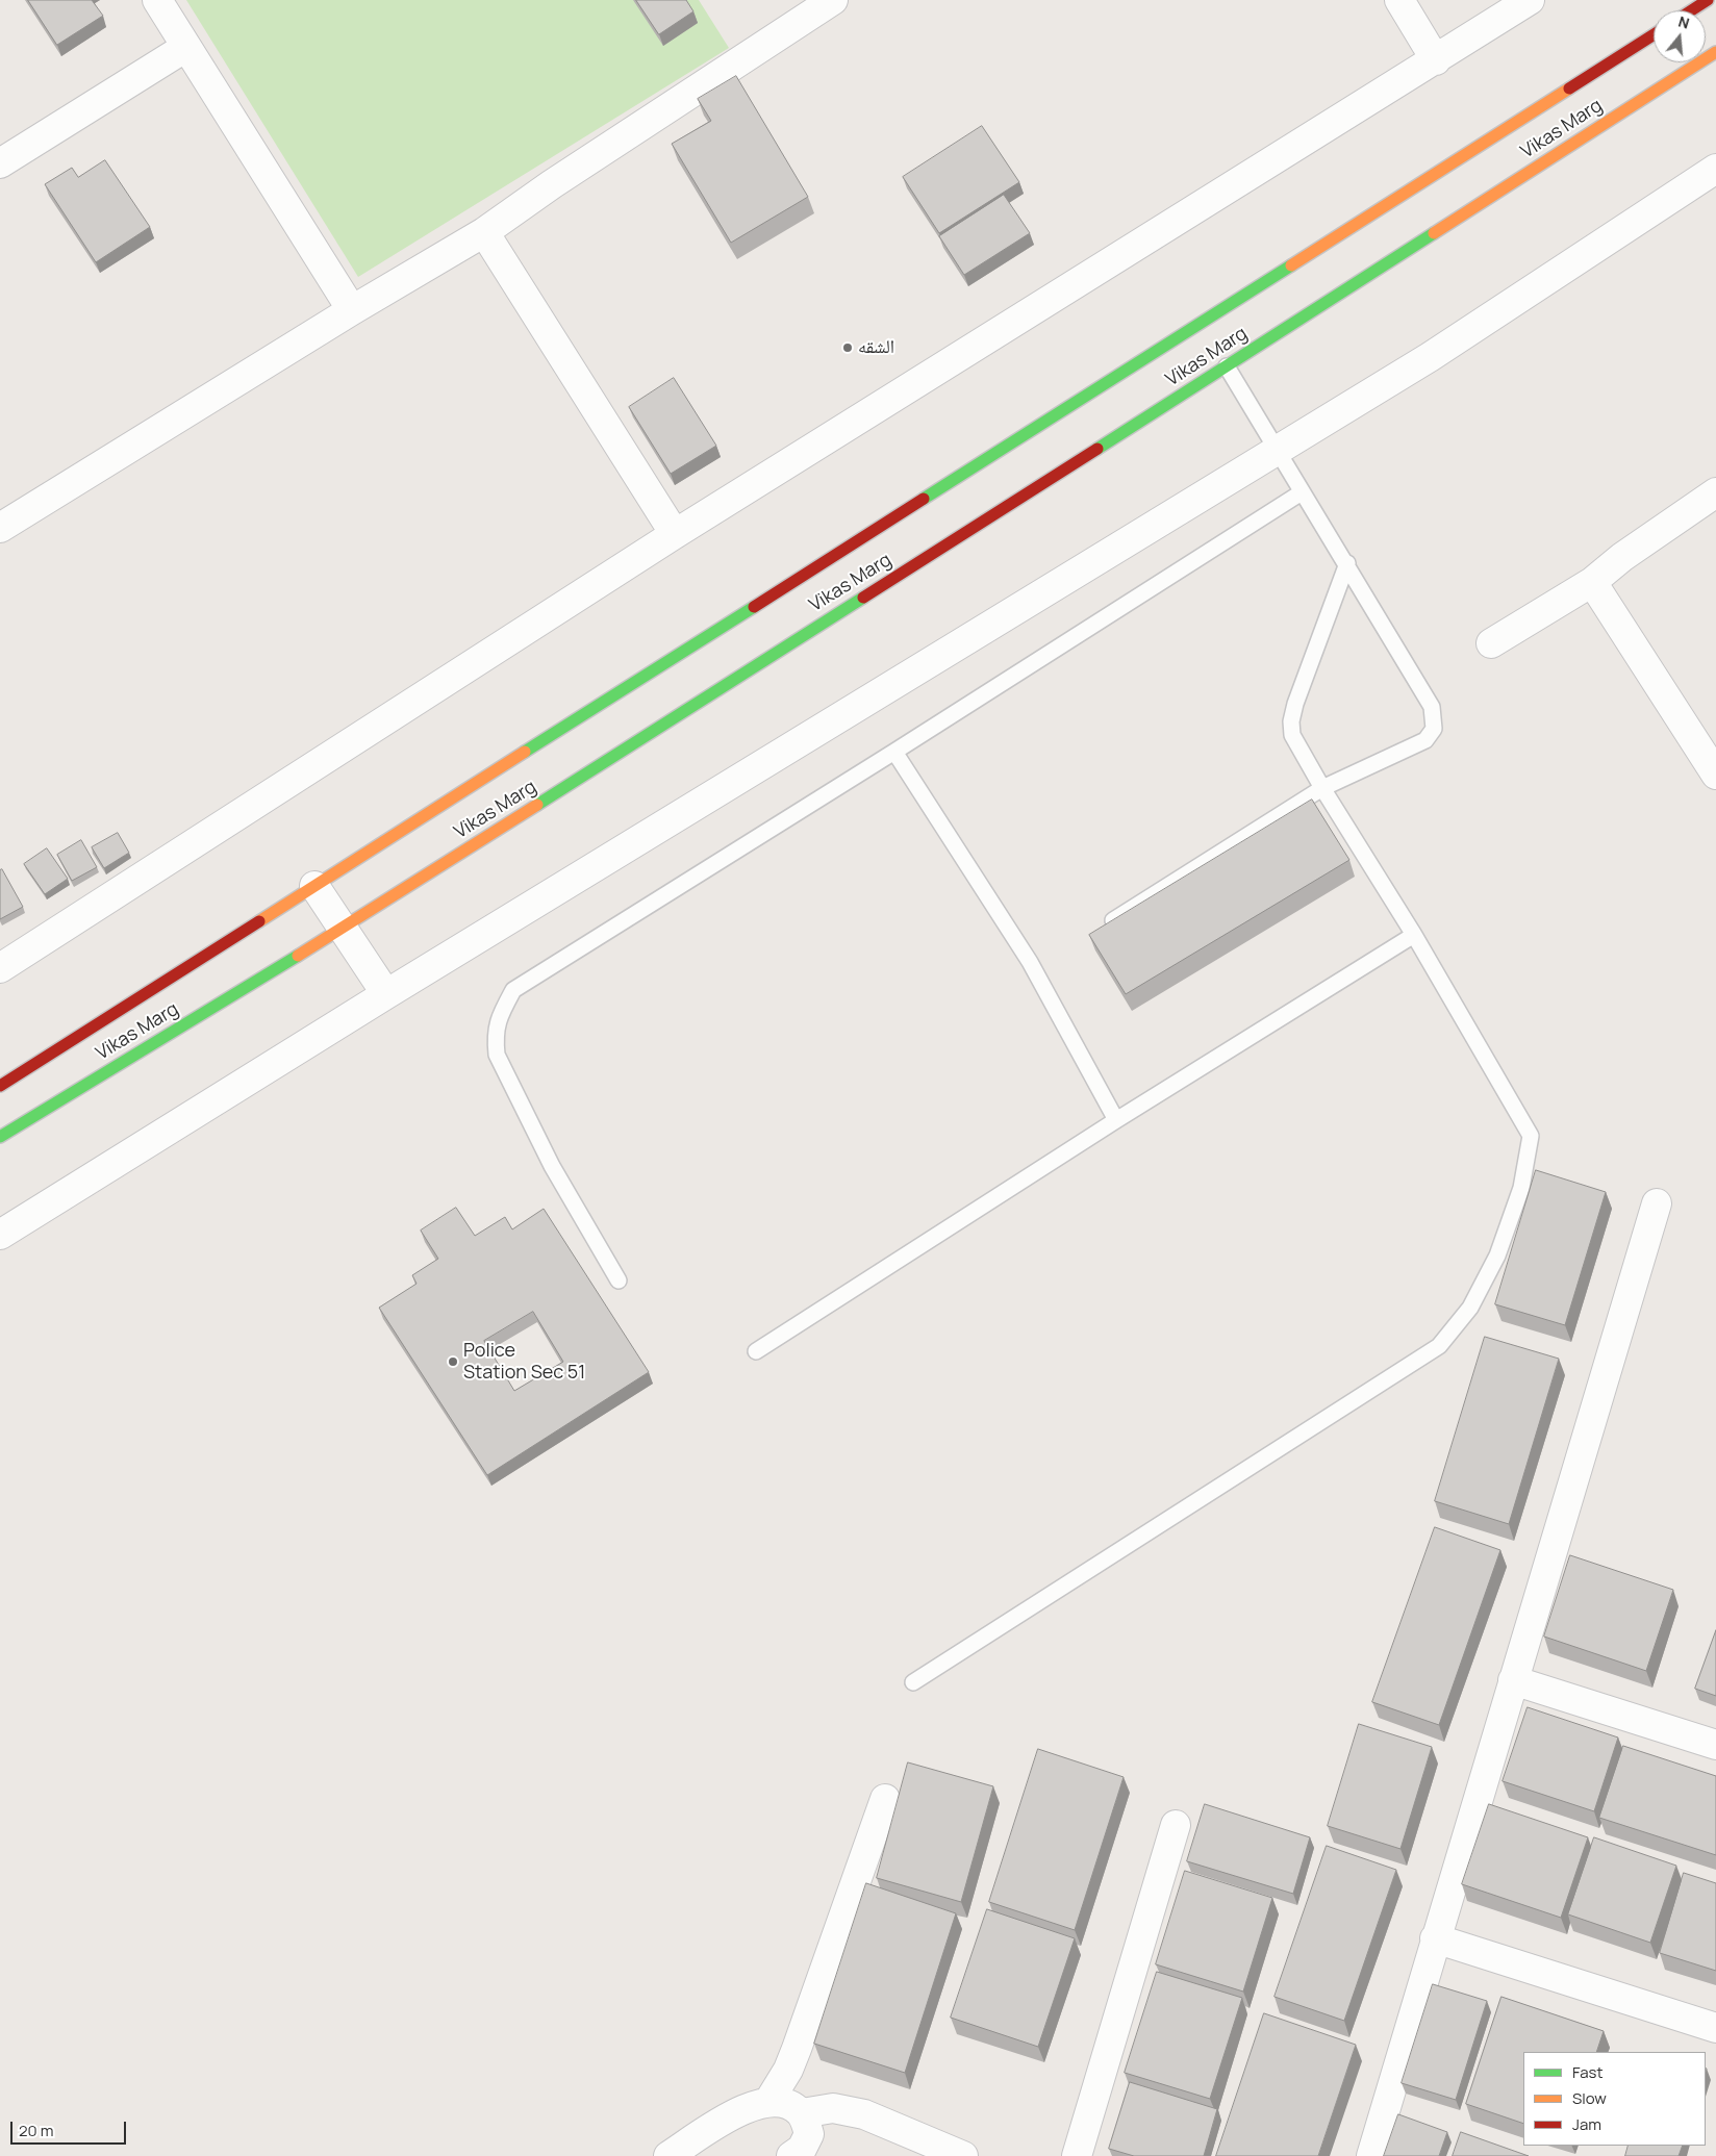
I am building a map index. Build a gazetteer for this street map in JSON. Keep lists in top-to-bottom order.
{
  "streets": {
    "main road": ["Vikas Marg"]
  },
  "places": ["الشقه", "Police Station Sec 51"],
  "legend": ["Fast", "Slow", "Jam"],
  "scale_bar": "20 m",
  "north": "top"
}
